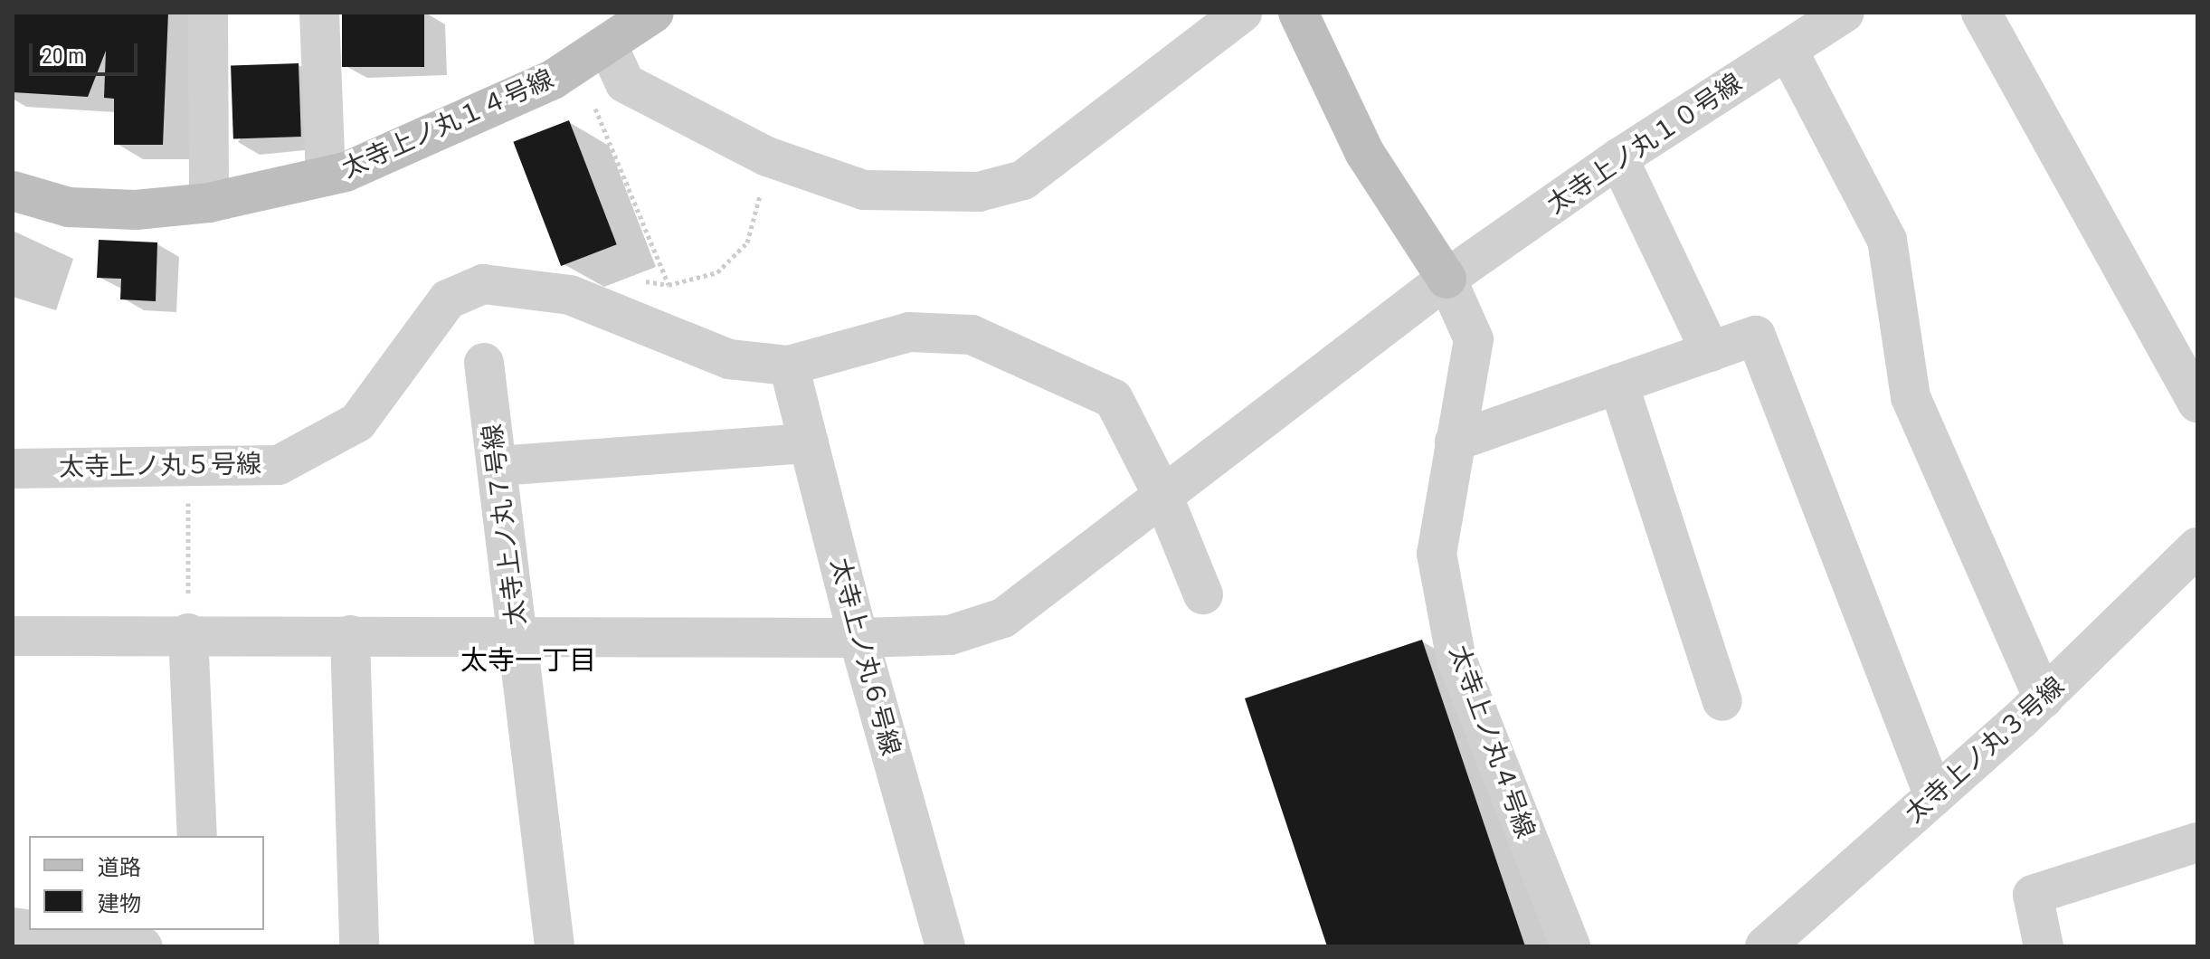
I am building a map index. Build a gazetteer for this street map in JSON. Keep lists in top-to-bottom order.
{
  "streets": {
    "street": [
      "太寺上ノ丸１４号線",
      "太寺上ノ丸１０号線",
      "太寺上ノ丸５号線",
      "太寺上ノ丸７号線",
      "太寺上ノ丸６号線",
      "太寺上ノ丸４号線",
      "太寺上ノ丸３号線"
    ]
  },
  "crossings": [
    ["太寺上ノ丸１０号線", "太寺上ノ丸５号線"],
    ["太寺上ノ丸１０号線", "太寺上ノ丸７号線"],
    ["太寺上ノ丸１０号線", "太寺上ノ丸６号線"],
    ["太寺上ノ丸１０号線", "太寺上ノ丸４号線"],
    ["太寺上ノ丸５号線", "太寺上ノ丸６号線"]
  ],
  "districts": ["太寺一丁目"],
  "legend": ["道路", "建物"],
  "scale_bar": "20 m"
}
